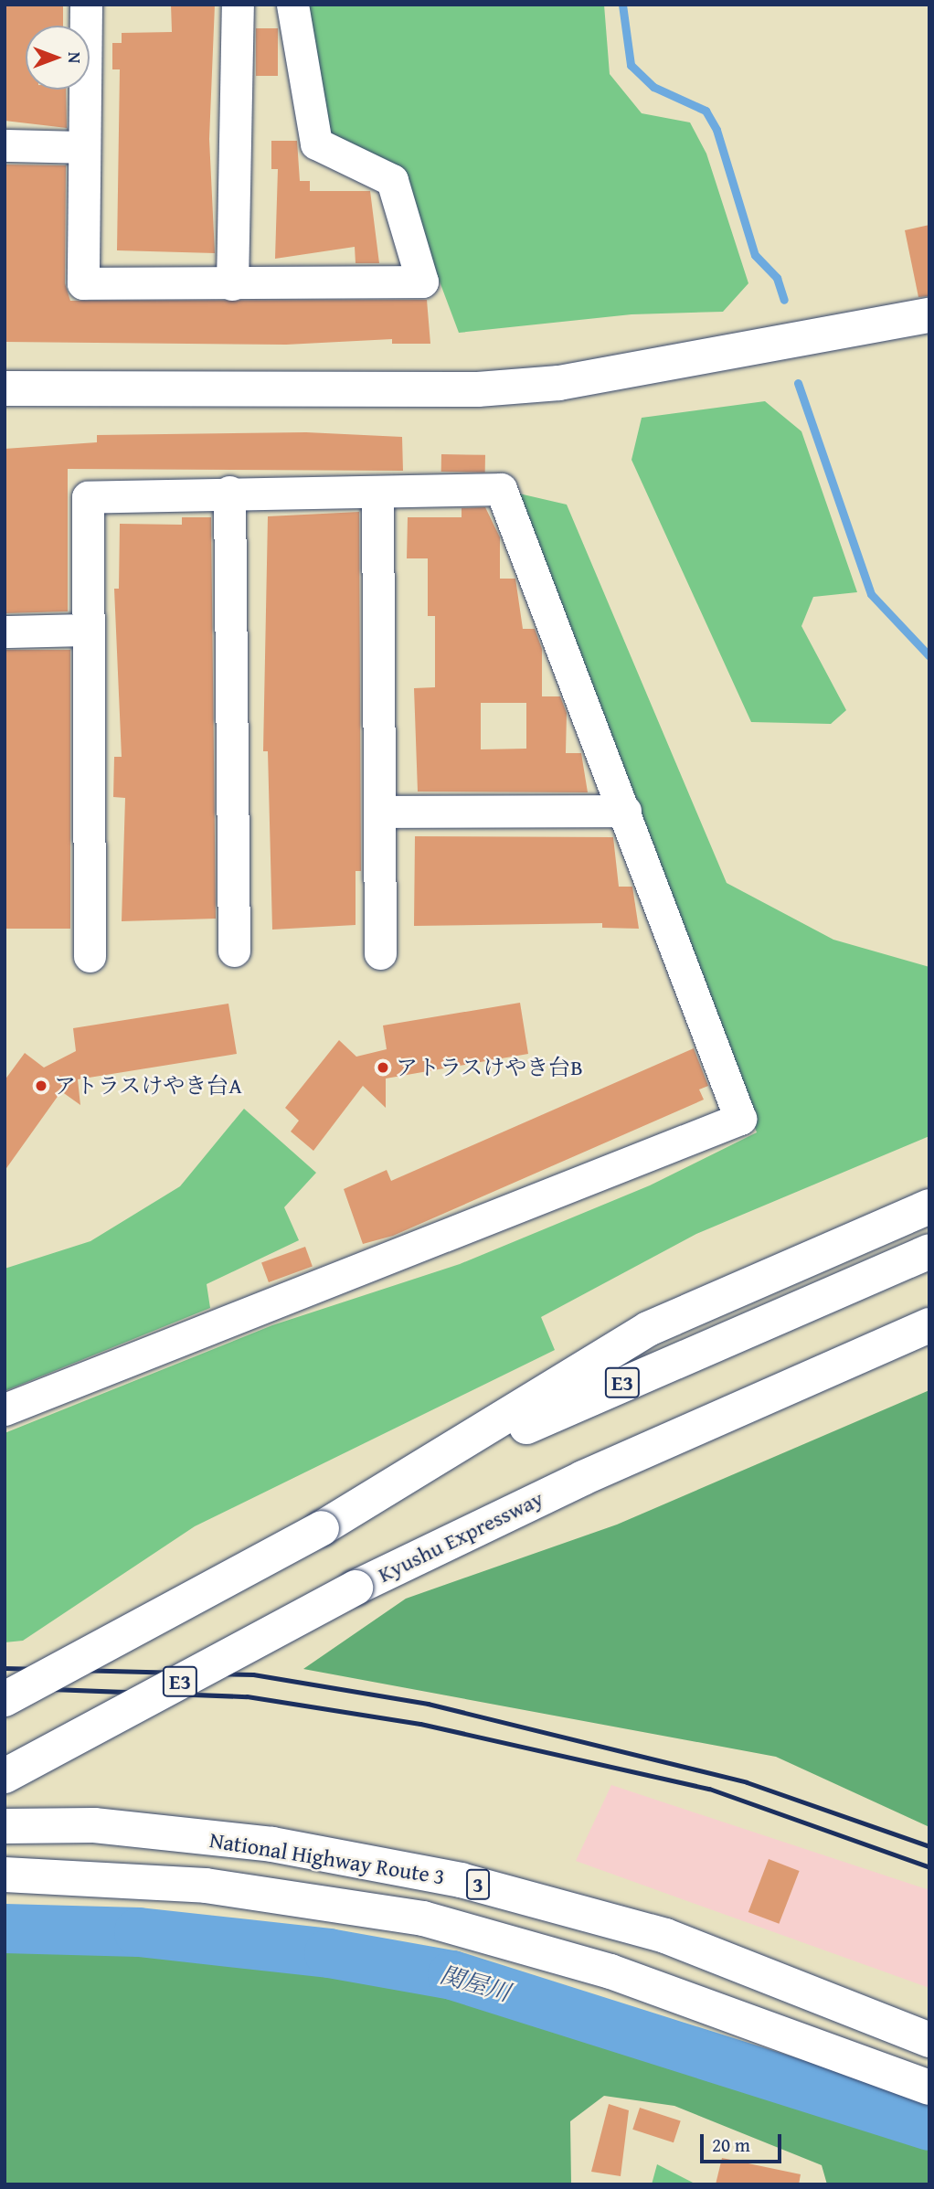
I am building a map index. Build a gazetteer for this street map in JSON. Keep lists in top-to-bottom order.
{
  "streets": {
    "main road": [
      "E3",
      "Kyushu Expressway",
      "National Highway Route 3",
      "3"
    ]
  },
  "water": ["関屋川"],
  "places": ["アトラスけやき台B", "アトラスけやき台A"],
  "scale_bar": "20 m",
  "north": "right"
}
